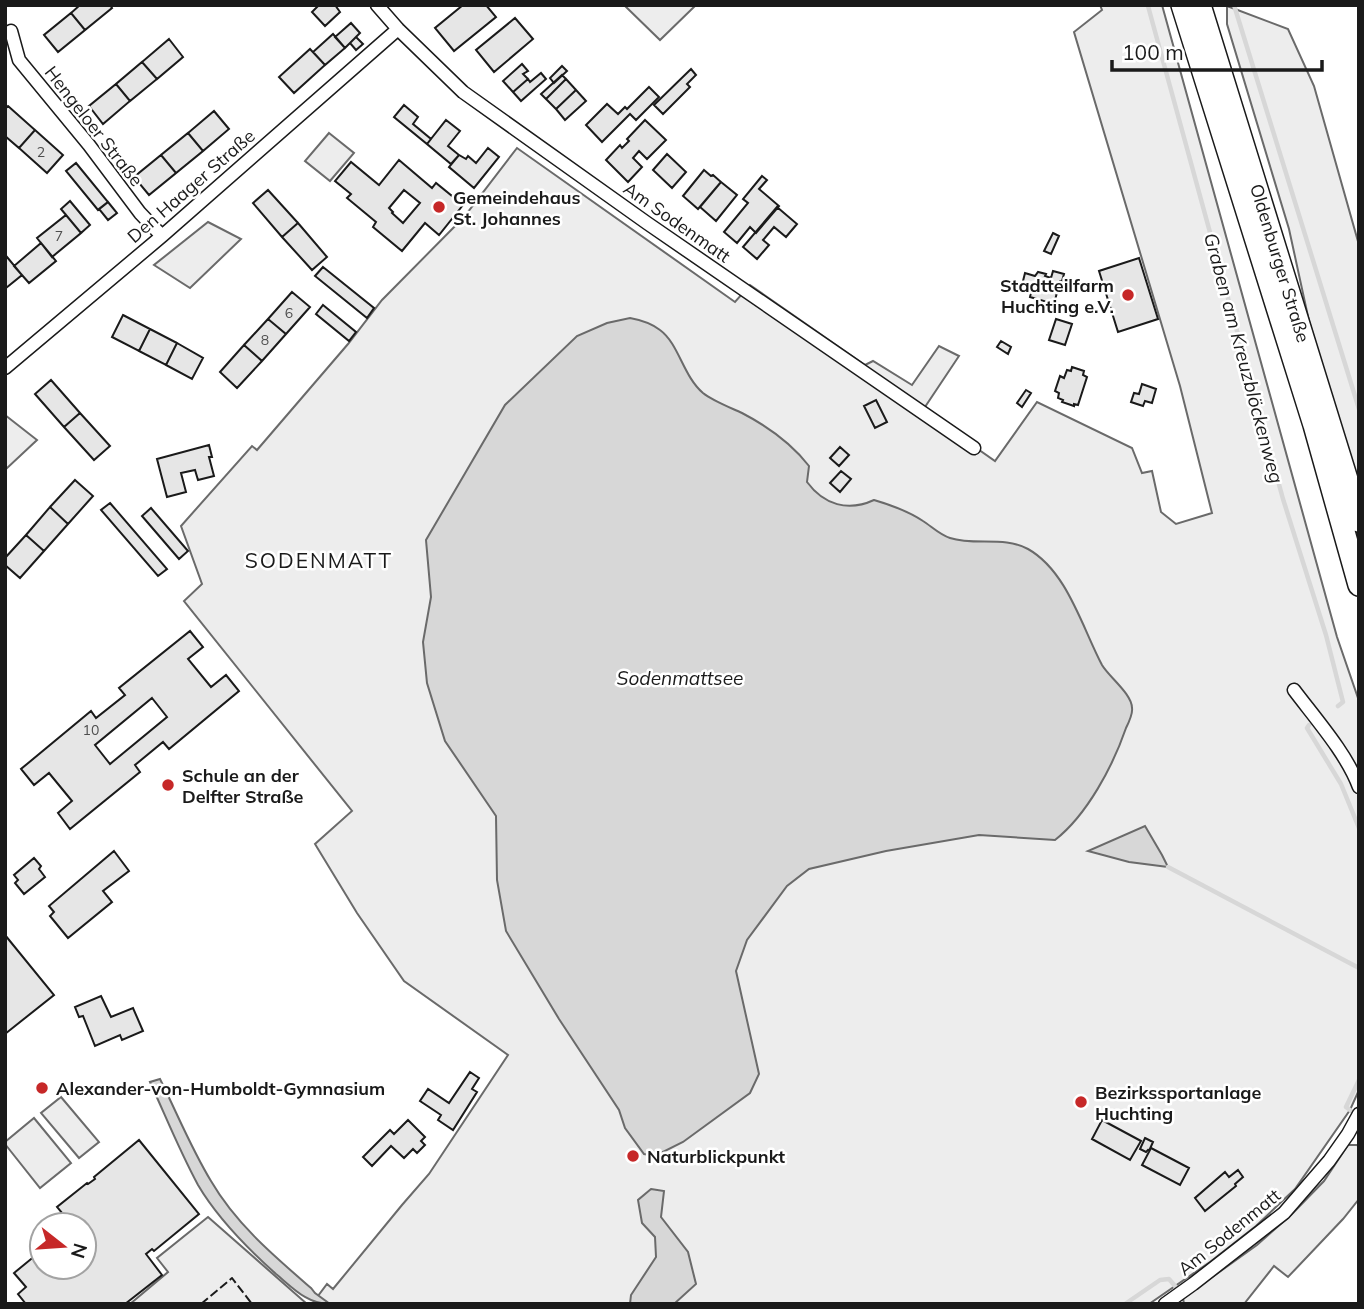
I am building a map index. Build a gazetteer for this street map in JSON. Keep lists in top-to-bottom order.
{
  "streets": {
    "highway": ["Oldenburger Straße"],
    "street": ["Hengeloer Straße", "Den Haager Straße", "Am Sodenmatt"]
  },
  "crossings": [
    ["Hengeloer Straße", "Den Haager Straße"],
    ["Den Haager Straße", "Am Sodenmatt"]
  ],
  "districts": ["SODENMATT"],
  "water": ["Graben am Kreuzblöckenweg", "Sodenmattsee"],
  "places": [
    "Gemeindehaus St. Johannes",
    "Stadtteilfarm Huchting e.V.",
    "Schule an der Delfter Straße",
    "Alexander-von-Humboldt-Gymnasium",
    "Bezirkssportanlage Huchting",
    "Naturblickpunkt"
  ],
  "house_numbers": [
    "2",
    "7",
    "6",
    "8",
    "10"
  ],
  "scale_bar": "100 m",
  "north": "right"
}
